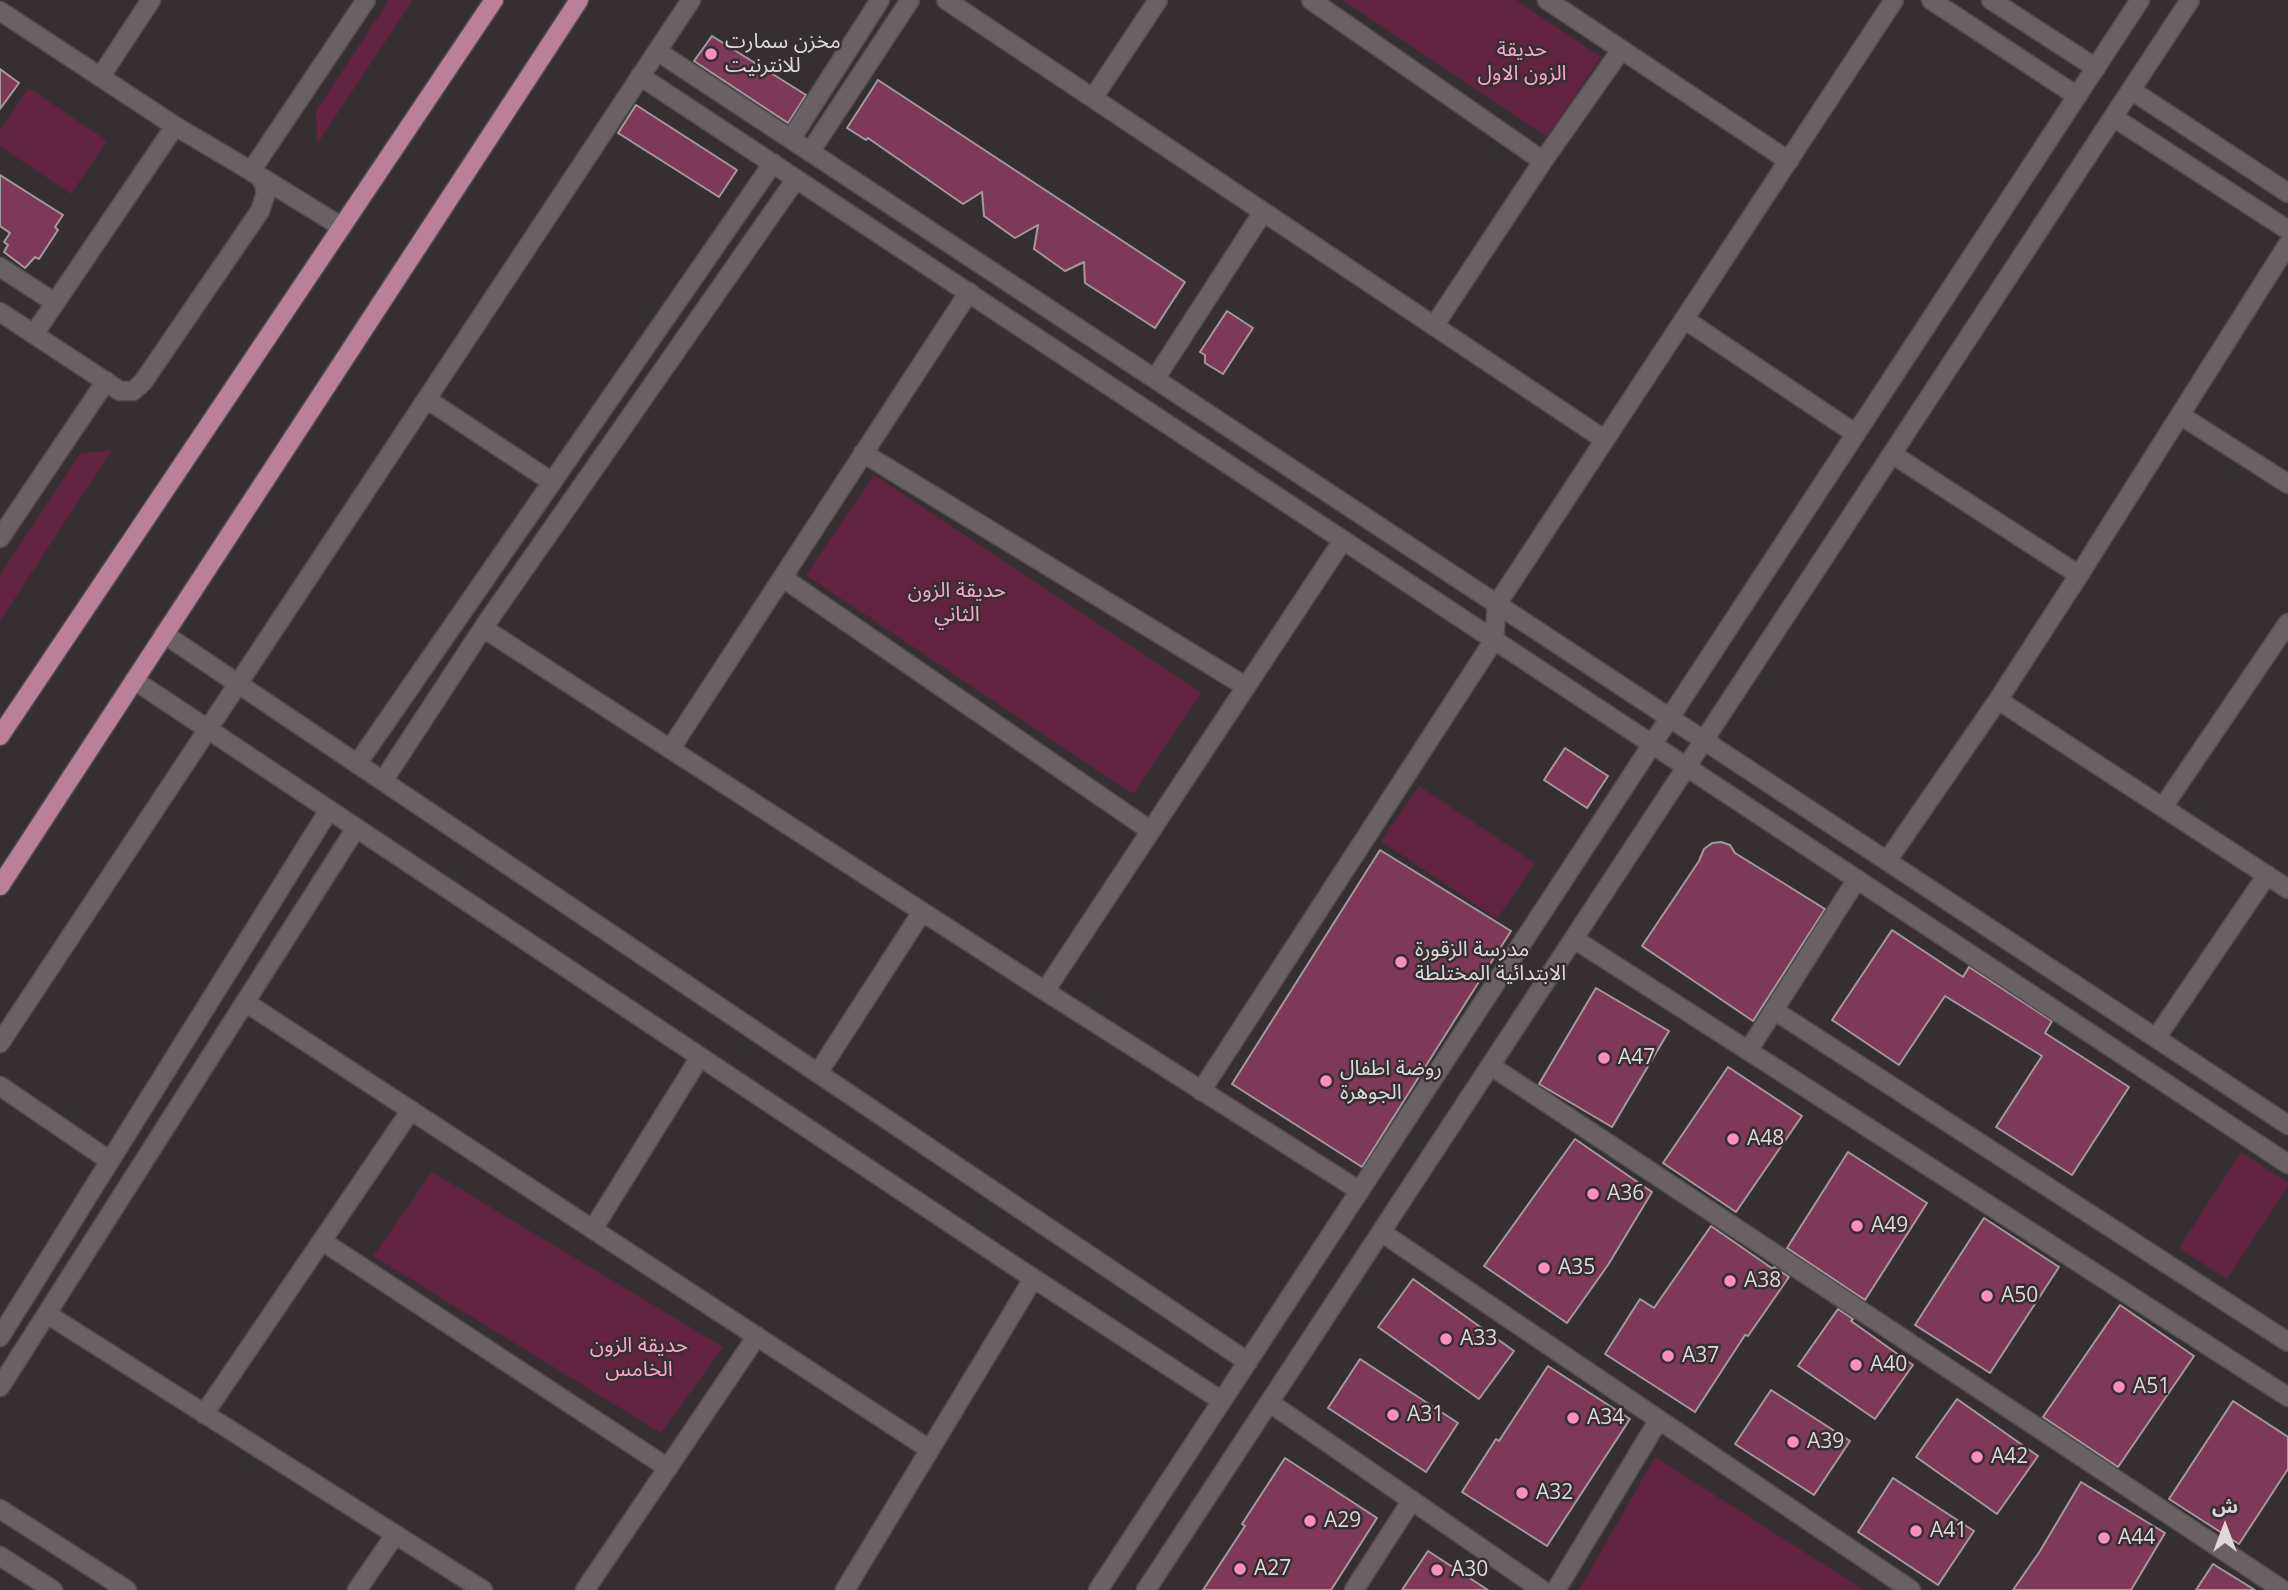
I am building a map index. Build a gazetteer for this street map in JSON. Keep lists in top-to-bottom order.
{
  "parks": ["حديقة الزون الاول", "حديقة الزون الثاني", "حديقة الزون الخامس"],
  "places": [
    "مخزن سمارت للانترنيت",
    "مدرسة الزقورة الابتدائية المختلطة",
    "A47",
    "روضة اطفال الجوهرة",
    "A48",
    "A36",
    "A49",
    "A35",
    "A38",
    "A50",
    "A33",
    "A37",
    "A40",
    "A51",
    "A31",
    "A34",
    "A39",
    "A42",
    "A32",
    "A29",
    "A41",
    "A44",
    "A27",
    "A30"
  ],
  "north": "top"
}
